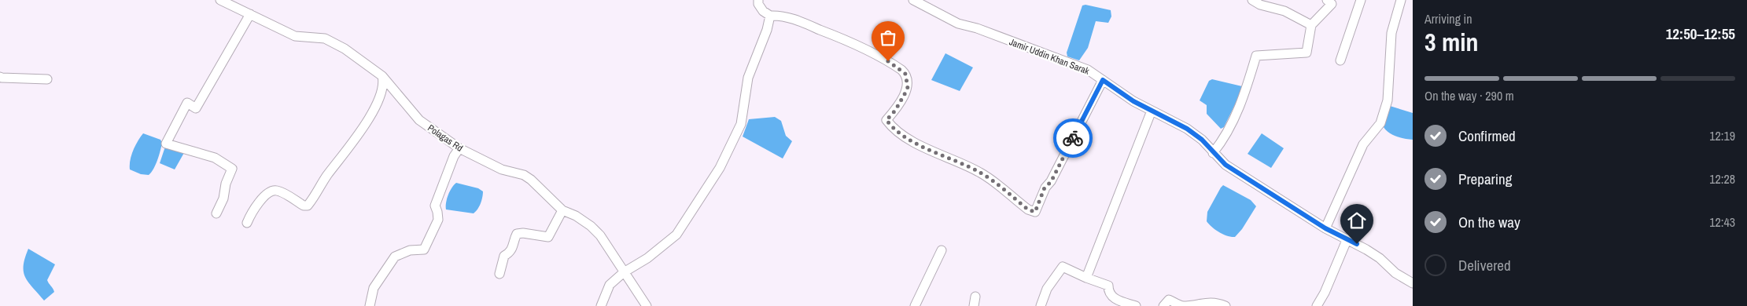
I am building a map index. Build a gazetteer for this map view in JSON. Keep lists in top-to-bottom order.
{
  "streets": {
    "street": ["Jamir Uddin Khan Sarak", "Polagas Rd"]
  },
  "page": {
    "heading": ["3 min", "Arriving in", "12:50–12:55"],
    "bar": "On the way · 290 m",
    "list": [
      ["Confirmed", "12:19"],
      ["Preparing", "12:28"],
      ["On the way", "12:43"],
      "Delivered"
    ]
  }
}
